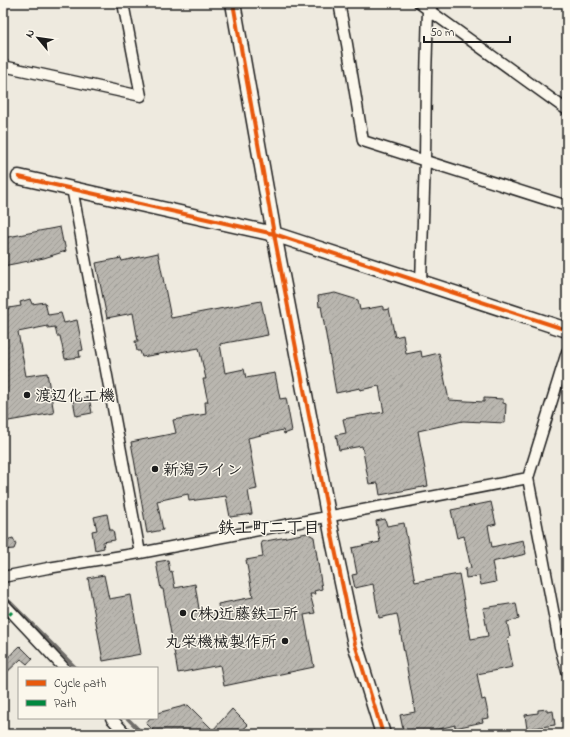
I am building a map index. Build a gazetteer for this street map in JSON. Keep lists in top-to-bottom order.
{
  "districts": ["鉄工町二丁目"],
  "places": [
    "渡辺化工機",
    "新潟ライン",
    "(株)近藤鉄工所",
    "丸栄機械製作所"
  ],
  "legend": ["Cycle path", "Path"],
  "scale_bar": "50 m",
  "north": "top left"
}
